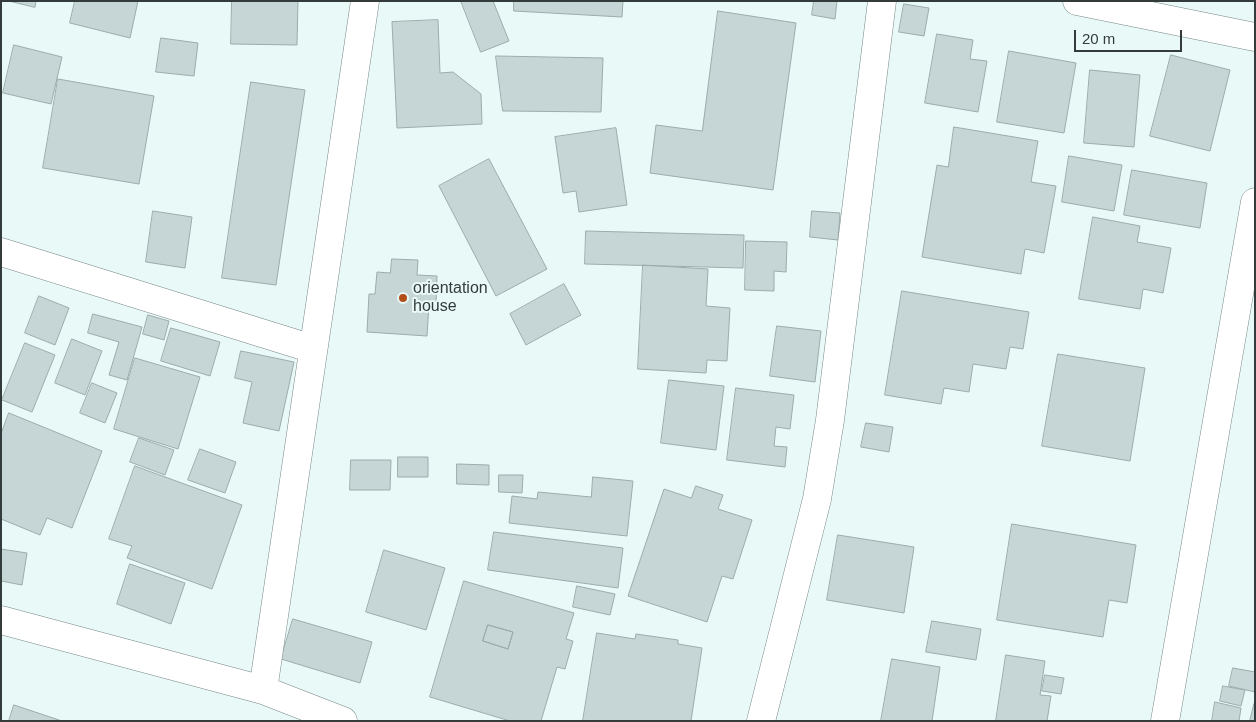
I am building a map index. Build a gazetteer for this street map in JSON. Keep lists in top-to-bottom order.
{
  "places": ["orientation house"],
  "scale_bar": "20 m"
}
